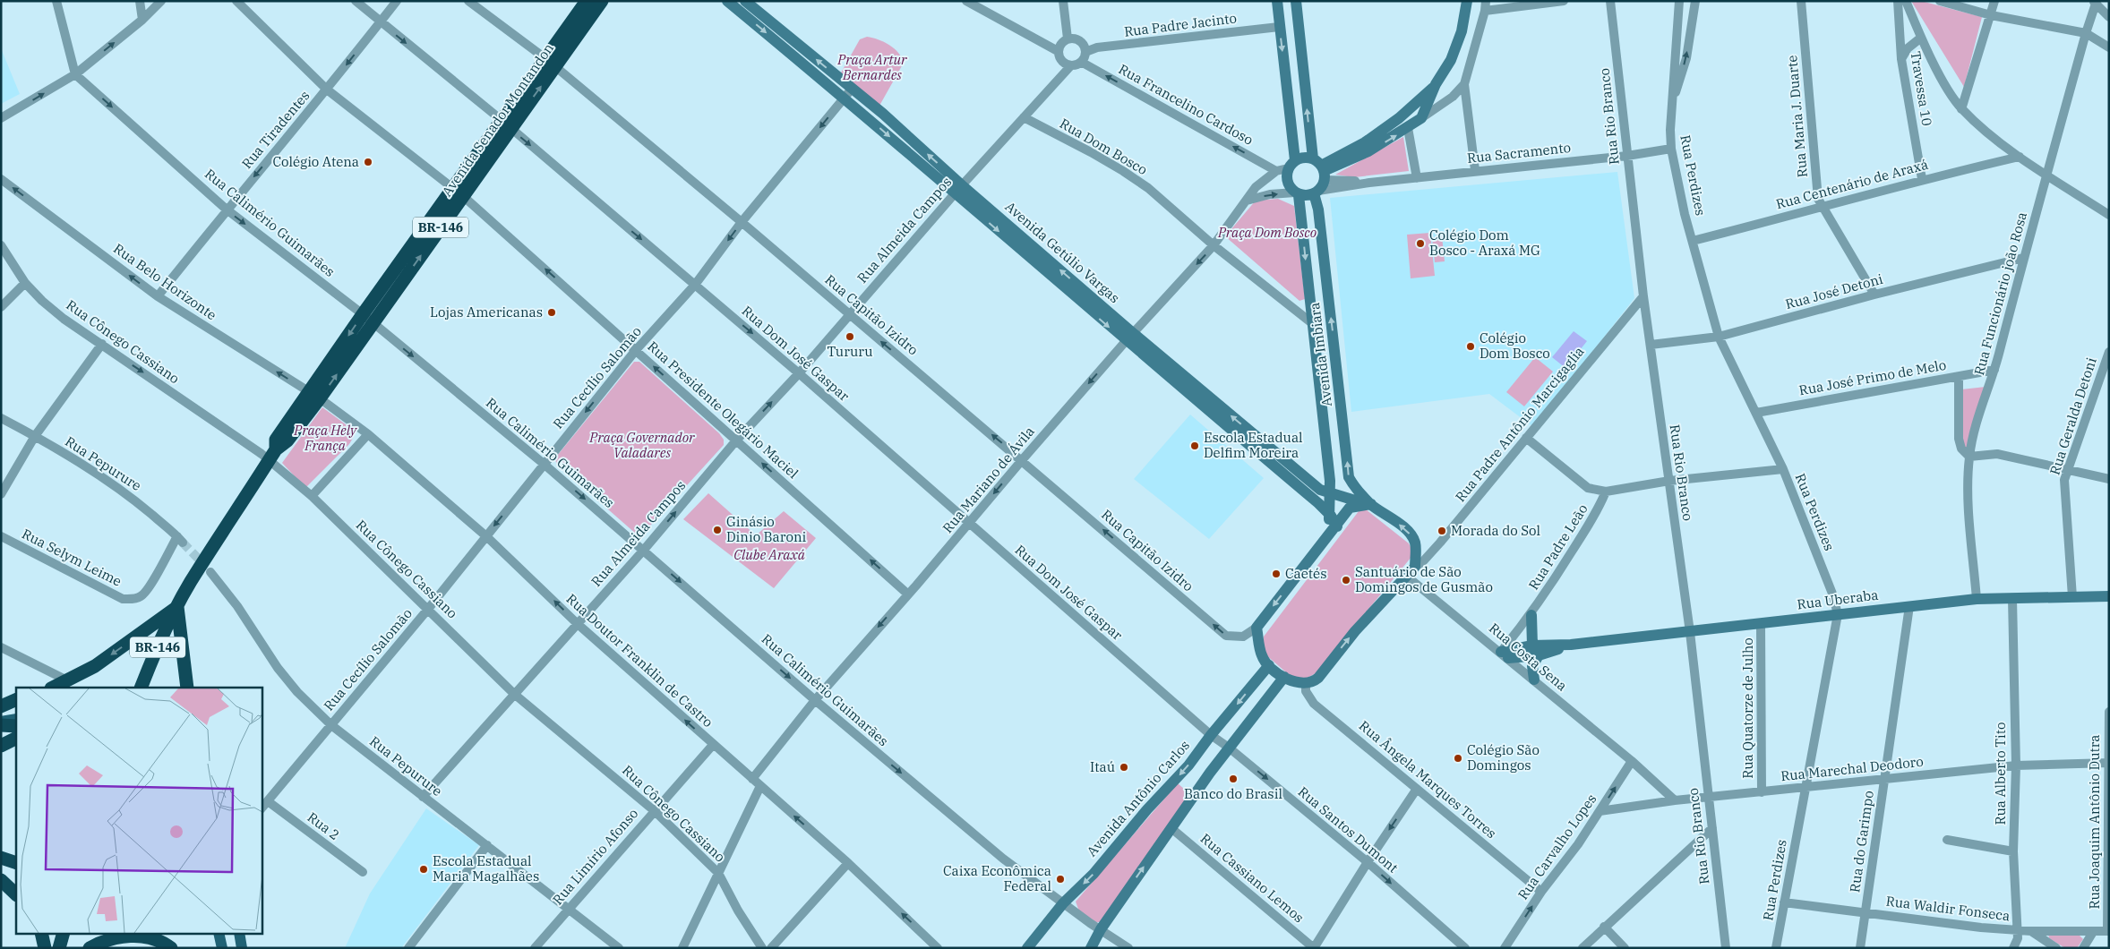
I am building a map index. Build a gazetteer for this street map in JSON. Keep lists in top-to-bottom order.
{
  "streets": {
    "highway": ["Avenida Senador Montandon", "BR-146"],
    "main road": [
      "Avenida Getúlio Vargas",
      "Avenida Imbiara",
      "Rua Uberaba",
      "Avenida Antônio Carlos"
    ],
    "street": [
      "Rua Padre Jacinto",
      "Travessa 10",
      "Rua Francelino Cardoso",
      "Rua Rio Branco",
      "Rua Maria J. Duarte",
      "Rua Tiradentes",
      "Rua Dom Bosco",
      "Rua Sacramento",
      "Rua Perdizes",
      "Rua Centenário de Araxá",
      "Rua Calimério Guimarães",
      "Rua Almeida Campos",
      "Rua Belo Horizonte",
      "Rua José Detoni",
      "Rua Funcionário joão Rosa",
      "Rua Capitão Izidro",
      "Rua Cônego Cassiano",
      "Rua Dom José Gaspar",
      "Rua Cecílio Salomão",
      "Rua José Primo de Melo",
      "Rua Presidente Olegário Maciel",
      "Rua Geralda Detoni",
      "Rua Padre Antônio Marcigaglia",
      "Rua Pepurure",
      "Rua Mariano de Ávila",
      "Rua Padre Leão",
      "Rua Selym Leime",
      "Rua Costa Sena",
      "Rua Doutor Franklin de Castro",
      "Rua Quatorze de Julho",
      "Rua Marechal Deodoro",
      "Rua Alberto Tito",
      "Rua Ângela Marques Torres",
      "Rua Joaquim Antônio Dutra",
      "Rua 2",
      "Rua Santos Dumont",
      "Rua do Garimpo",
      "Rua Carvalho Lopes",
      "Rua Limírio Afonso",
      "Rua Cassiano Lemos",
      "Rua Waldir Fonseca"
    ]
  },
  "crossings": [
    ["Rua Padre Jacinto", "Rua Francelino Cardoso"],
    ["Rua Padre Jacinto", "Rua Almeida Campos"],
    ["Travessa 10", "Rua Centenário de Araxá"],
    ["Rua Francelino Cardoso", "Rua Almeida Campos"],
    ["Rua Francelino Cardoso", "Avenida Imbiara"],
    ["Rua Francelino Cardoso", "Rua Mariano de Ávila"],
    ["Rua Rio Branco", "Rua Sacramento"],
    ["Rua Rio Branco", "Rua José Detoni"],
    ["Rua Rio Branco", "Rua Padre Antônio Marcigaglia"],
    ["Rua Rio Branco", "Rua Uberaba"],
    ["Rua Rio Branco", "Rua Marechal Deodoro"],
    ["Rua Maria J. Duarte", "Rua Centenário de Araxá"],
    ["Rua Maria J. Duarte", "Rua José Detoni"],
    ["Avenida Senador Montandon", "Rua Calimério Guimarães"],
    ["Avenida Senador Montandon", "Rua Belo Horizonte"],
    ["Avenida Senador Montandon", "Rua Capitão Izidro"],
    ["Avenida Senador Montandon", "Rua Cônego Cassiano"],
    ["Avenida Senador Montandon", "Rua Dom José Gaspar"],
    ["Avenida Senador Montandon", "Rua Presidente Olegário Maciel"],
    ["Avenida Senador Montandon", "Rua Doutor Franklin de Castro"],
    ["Rua Tiradentes", "Rua Calimério Guimarães"],
    ["Rua Tiradentes", "Rua Belo Horizonte"],
    ["Rua Tiradentes", "Rua Dom José Gaspar"],
    ["Rua Tiradentes", "Rua Presidente Olegário Maciel"],
    ["Rua Dom Bosco", "Rua Almeida Campos"],
    ["Rua Dom Bosco", "Avenida Imbiara"],
    ["Rua Dom Bosco", "Rua Mariano de Ávila"],
    ["Rua Sacramento", "Rua Perdizes"],
    ["Rua Perdizes", "Rua Centenário de Araxá"],
    ["Rua Perdizes", "Rua José Detoni"],
    ["Rua Perdizes", "Rua José Primo de Melo"],
    ["Rua Perdizes", "Rua Uberaba"],
    ["Rua Perdizes", "Rua Marechal Deodoro"],
    ["Rua Perdizes", "Rua Waldir Fonseca"],
    ["Rua Calimério Guimarães", "Rua Almeida Campos"],
    ["Rua Calimério Guimarães", "Rua Cecílio Salomão"],
    ["Rua Calimério Guimarães", "Rua Mariano de Ávila"],
    ["Rua Calimério Guimarães", "Avenida Antônio Carlos"],
    ["Rua Almeida Campos", "Avenida Getúlio Vargas"],
    ["Rua Almeida Campos", "Rua Capitão Izidro"],
    ["Rua Almeida Campos", "Rua Cônego Cassiano"],
    ["Rua Almeida Campos", "Rua Dom José Gaspar"],
    ["Rua Almeida Campos", "Rua Presidente Olegário Maciel"],
    ["Rua Almeida Campos", "Rua Pepurure"],
    ["Rua Almeida Campos", "Rua Doutor Franklin de Castro"],
    ["Avenida Getúlio Vargas", "Avenida Imbiara"],
    ["Avenida Getúlio Vargas", "Rua Cecílio Salomão"],
    ["Avenida Getúlio Vargas", "Rua Mariano de Ávila"],
    ["Rua Belo Horizonte", "Rua Doutor Franklin de Castro"],
    ["Rua José Detoni", "Rua Funcionário joão Rosa"],
    ["Rua Funcionário joão Rosa", "Rua José Primo de Melo"],
    ["Rua Funcionário joão Rosa", "Rua Uberaba"],
    ["Rua Capitão Izidro", "Rua Cecílio Salomão"],
    ["Rua Capitão Izidro", "Rua Mariano de Ávila"],
    ["Rua Cônego Cassiano", "Rua Cecílio Salomão"],
    ["Rua Cônego Cassiano", "Rua Limírio Afonso"],
    ["Rua Dom José Gaspar", "Rua Cecílio Salomão"],
    ["Rua Dom José Gaspar", "Rua Mariano de Ávila"],
    ["Rua Dom José Gaspar", "Avenida Antônio Carlos"],
    ["Rua Dom José Gaspar", "Rua Santos Dumont"],
    ["Avenida Imbiara", "Rua Mariano de Ávila"],
    ["Rua Cecílio Salomão", "Rua Presidente Olegário Maciel"],
    ["Rua Cecílio Salomão", "Rua Pepurure"],
    ["Rua Cecílio Salomão", "Rua Doutor Franklin de Castro"],
    ["Rua Cecílio Salomão", "Rua 2"],
    ["Rua Presidente Olegário Maciel", "Rua Mariano de Ávila"],
    ["Rua Geralda Detoni", "Rua Uberaba"],
    ["Rua Pepurure", "Rua Selym Leime"],
    ["Rua Pepurure", "Rua Limírio Afonso"],
    ["Rua Mariano de Ávila", "Rua Doutor Franklin de Castro"],
    ["Rua Padre Leão", "Rua Uberaba"],
    ["Rua Padre Leão", "Rua Costa Sena"],
    ["Rua Uberaba", "Rua Costa Sena"],
    ["Rua Uberaba", "Rua Quatorze de Julho"],
    ["Rua Uberaba", "Rua Alberto Tito"],
    ["Rua Uberaba", "Rua do Garimpo"],
    ["Rua Costa Sena", "Rua Marechal Deodoro"],
    ["Rua Costa Sena", "Rua Carvalho Lopes"],
    ["Rua Doutor Franklin de Castro", "Rua Limírio Afonso"],
    ["Rua Quatorze de Julho", "Rua Marechal Deodoro"],
    ["Rua Marechal Deodoro", "Rua Alberto Tito"],
    ["Rua Marechal Deodoro", "Rua Joaquim Antônio Dutra"],
    ["Rua Marechal Deodoro", "Rua do Garimpo"],
    ["Rua Marechal Deodoro", "Rua Carvalho Lopes"],
    ["Rua Alberto Tito", "Rua Waldir Fonseca"],
    ["Rua Ângela Marques Torres", "Rua Carvalho Lopes"],
    ["Avenida Antônio Carlos", "Rua Santos Dumont"],
    ["Rua Joaquim Antônio Dutra", "Rua Waldir Fonseca"],
    ["Rua do Garimpo", "Rua Waldir Fonseca"]
  ],
  "one_way": [
    "Rua Francelino Cardoso",
    "Rua Tiradentes",
    "Rua Calimério Guimarães",
    "Rua Belo Horizonte",
    "Rua Capitão Izidro",
    "Rua Dom José Gaspar",
    "Rua Cecílio Salomão",
    "Rua Presidente Olegário Maciel",
    "Rua Mariano de Ávila",
    "Rua Doutor Franklin de Castro",
    "Rua Santos Dumont",
    "Rua Carvalho Lopes"
  ],
  "parks": [
    "Praça Artur Bernardes",
    "Praça Dom Bosco",
    "Praça Hely França",
    "Praça Governador Valadares",
    "Clube Araxá"
  ],
  "places": [
    "Colégio Atena",
    "Colégio Dom Bosco - Araxá MG",
    "Lojas Americanas",
    "Tururu",
    "Colégio Dom Bosco",
    "Escola Estadual Delfim Moreira",
    "Ginásio Dinio Baroni",
    "Morada do Sol",
    "Caetés",
    "Santuário de São Domingos de Gusmão",
    "Colégio São Domingos",
    "Itaú",
    "Banco do Brasil",
    "Escola Estadual Maria Magalhães",
    "Caixa Econômica Federal"
  ]
}
